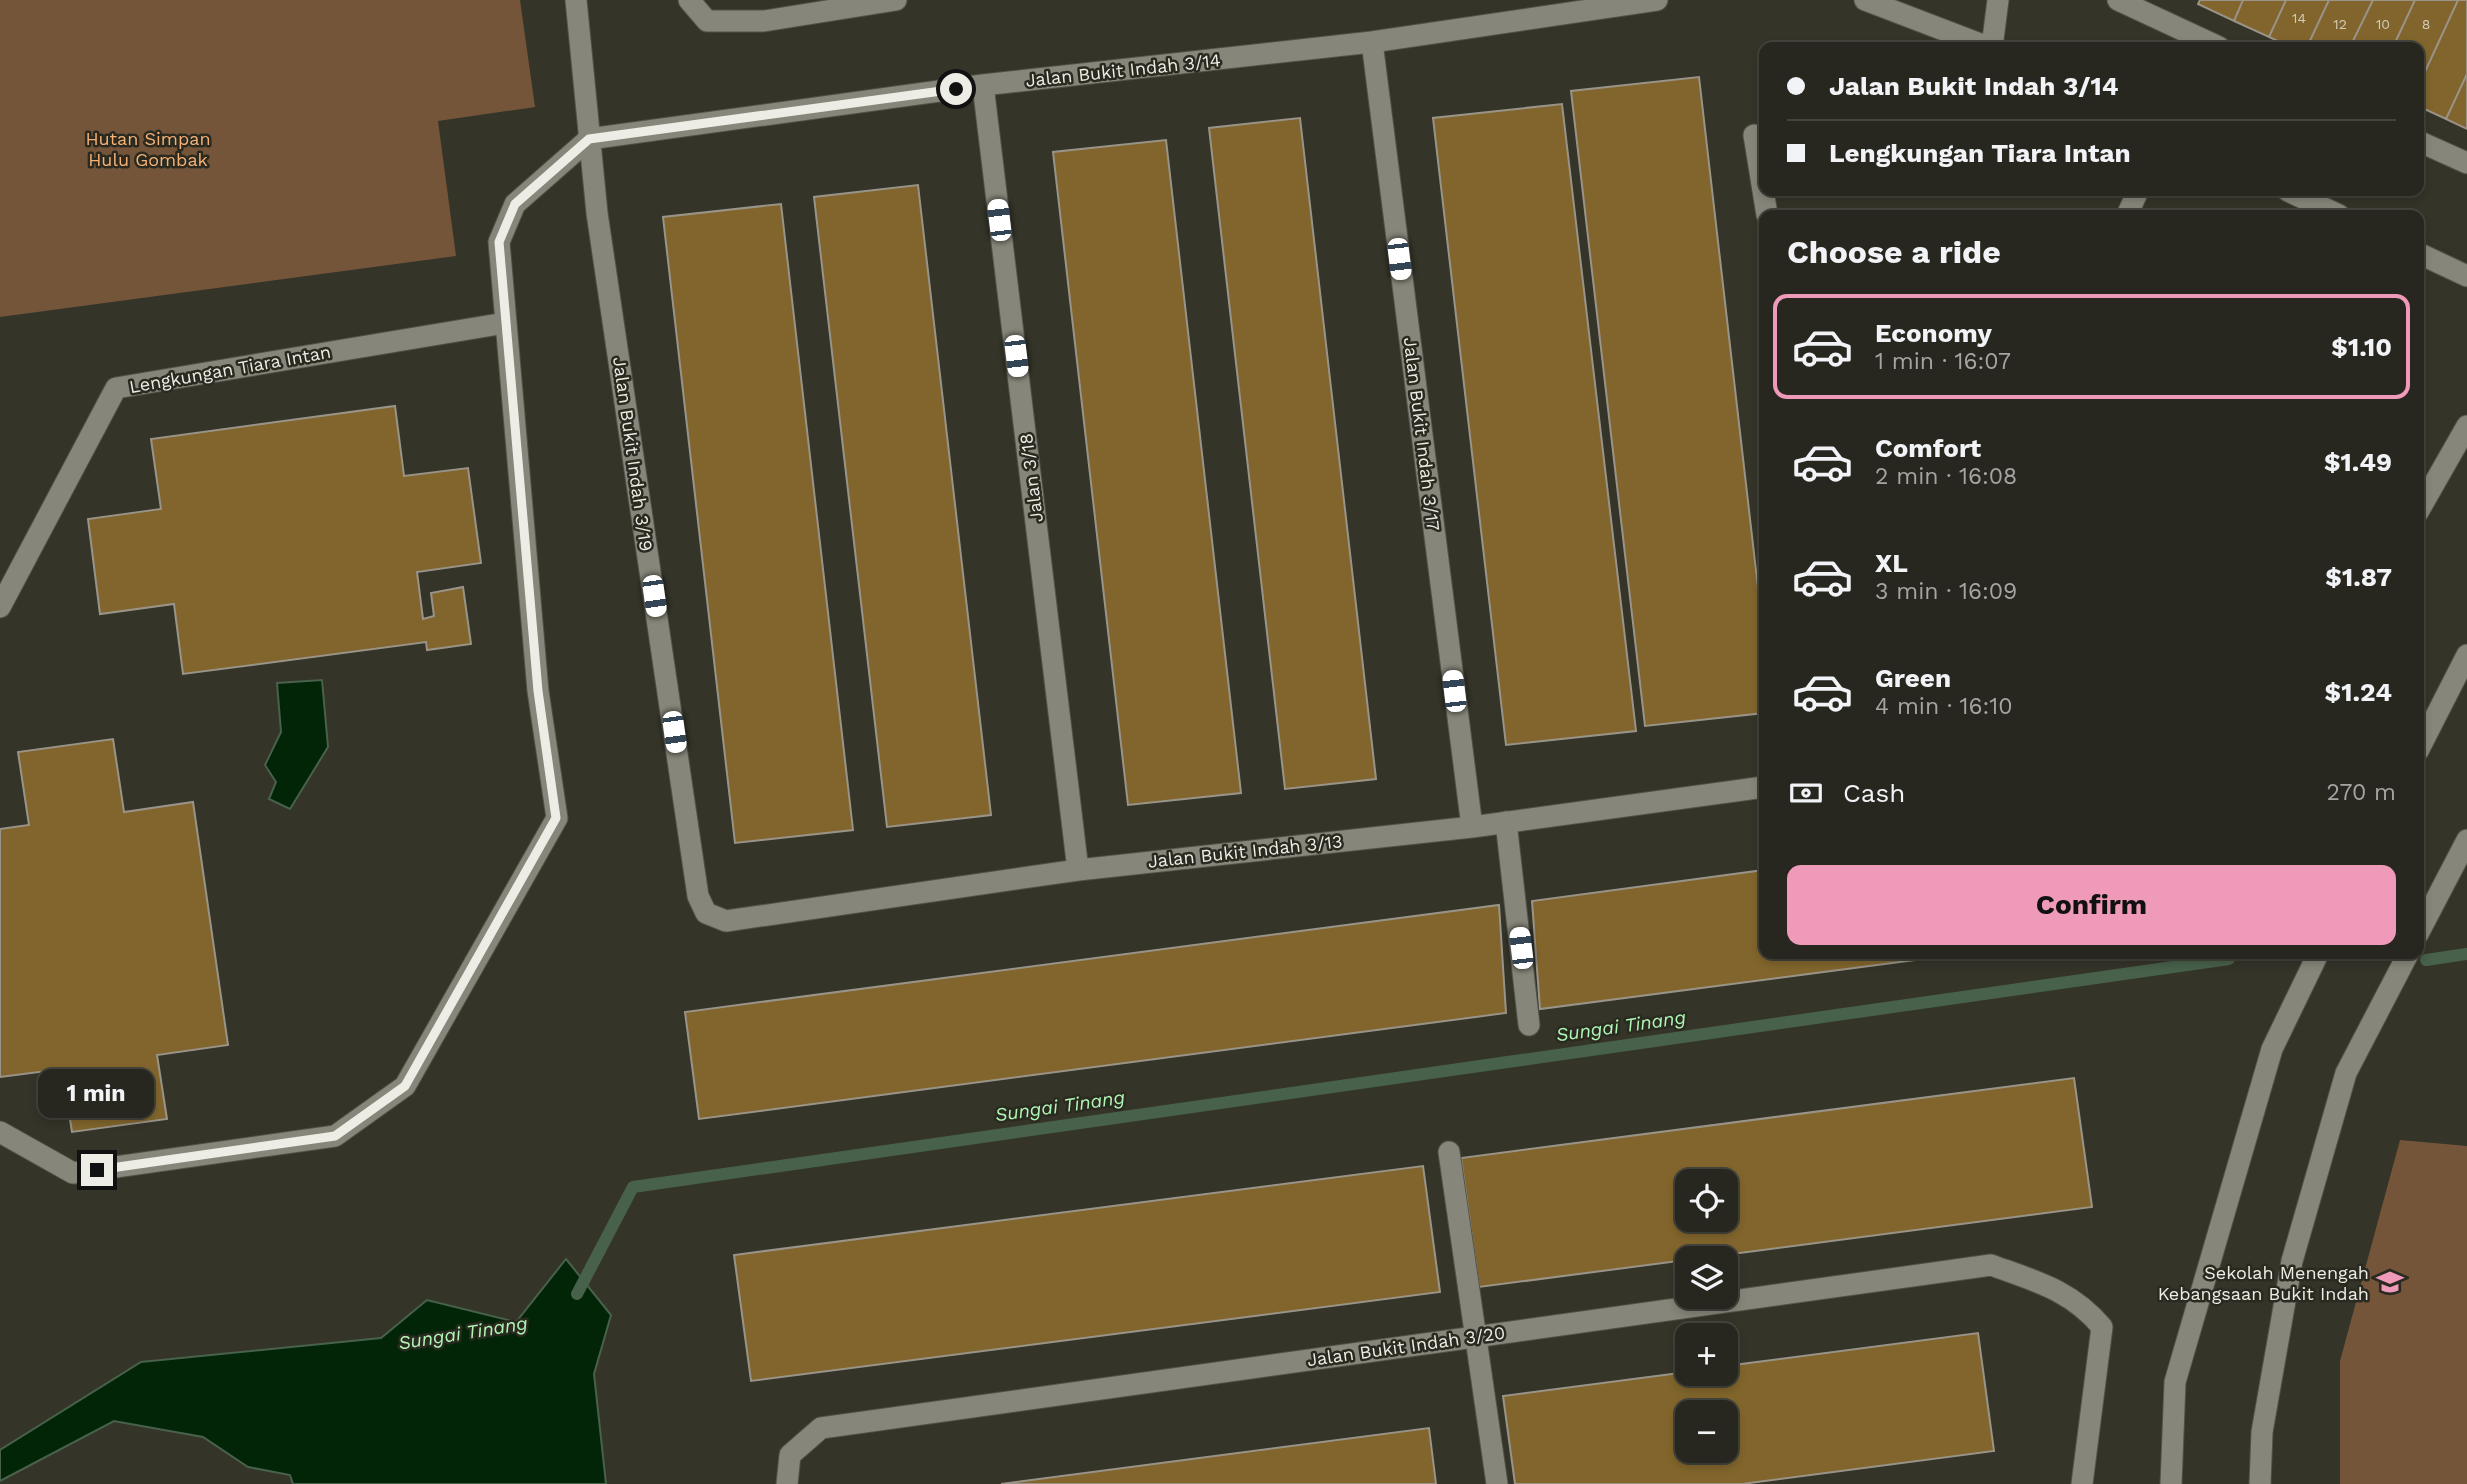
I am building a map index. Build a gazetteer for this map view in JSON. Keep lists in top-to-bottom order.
{
  "streets": {
    "street": [
      "Jalan Bukit Indah 3/14",
      "Lengkungan Tiara Intan",
      "Jalan Bukit Indah 3/17",
      "Jalan Bukit Indah 3/19",
      "Jalan 3/18",
      "Jalan Bukit Indah 3/13",
      "Jalan Bukit Indah 3/20"
    ]
  },
  "crossings": [
    ["Jalan Bukit Indah 3/14", "Jalan Bukit Indah 3/17"],
    ["Jalan Bukit Indah 3/14", "Jalan Bukit Indah 3/19"],
    ["Jalan Bukit Indah 3/14", "Jalan 3/18"],
    ["Jalan Bukit Indah 3/17", "Jalan Bukit Indah 3/13"],
    ["Jalan Bukit Indah 3/19", "Jalan Bukit Indah 3/13"],
    ["Jalan 3/18", "Jalan Bukit Indah 3/13"]
  ],
  "water": ["Sungai Tinang"],
  "parks": ["Hutan Simpan Hulu Gombak"],
  "places": {
    "school or university": ["Sekolah Menengah Kebangsaan Bukit Indah"]
  },
  "house_numbers": [
    "14",
    "12",
    "10",
    "8"
  ],
  "page": {
    "banner": ["Jalan Bukit Indah 3/14", "Lengkungan Tiara Intan"],
    "heading": "Choose a ride",
    "list": [
      {
        "name": "Economy",
        "note": "1 min · 16:07",
        "value": "$1.10"
      },
      {
        "name": "Comfort",
        "note": "2 min · 16:08",
        "value": "$1.49"
      },
      {
        "name": "XL",
        "note": "3 min · 16:09",
        "value": "$1.87"
      },
      {
        "name": "Green",
        "note": "4 min · 16:10",
        "value": "$1.24"
      }
    ],
    "pay": ["Cash", "270 m"],
    "buttons": "Confirm",
    "bubble": "1 min",
    "map_buttons": ["+", "−"]
  }
}
